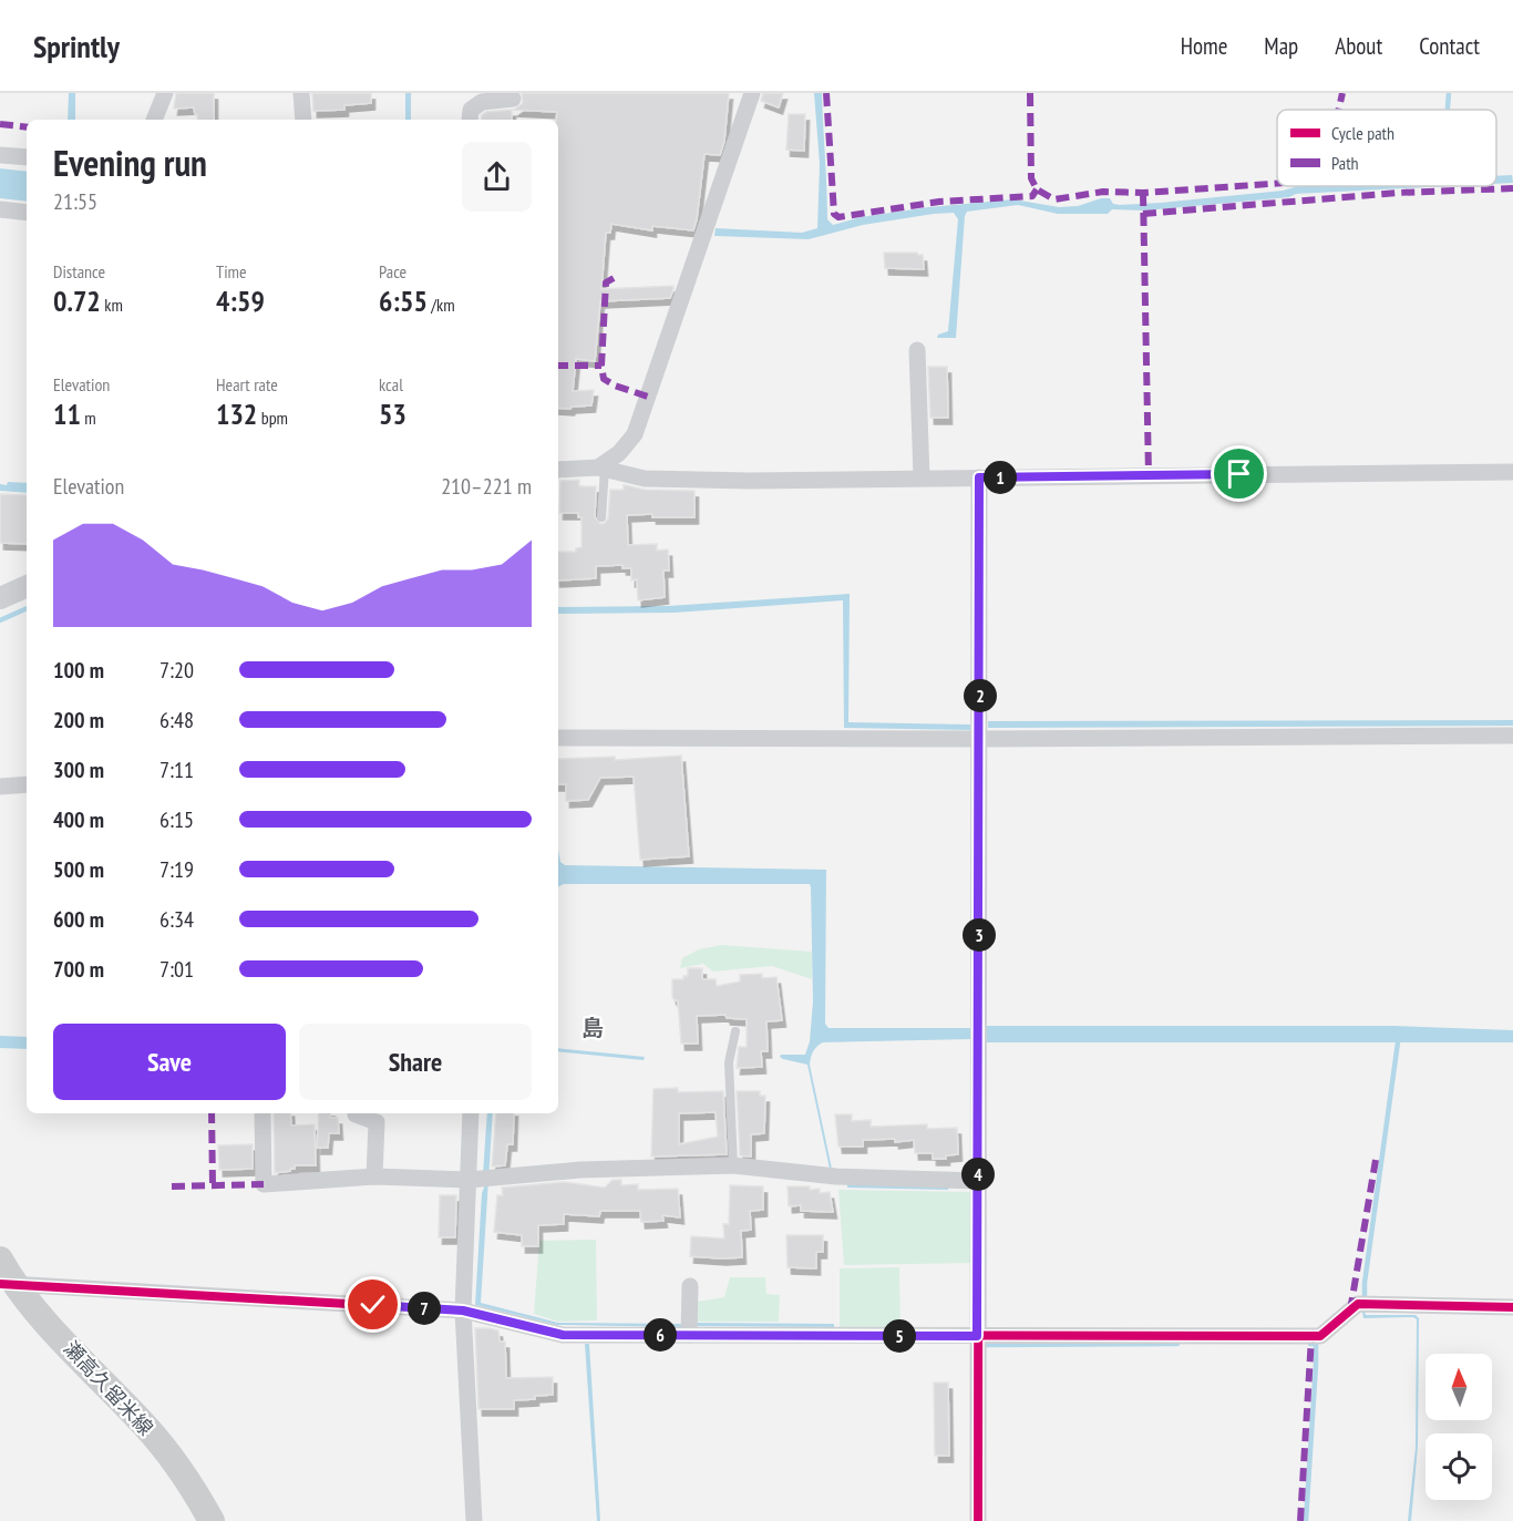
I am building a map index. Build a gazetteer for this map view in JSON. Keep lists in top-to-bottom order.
{
  "streets": {
    "main road": ["瀬高久留米線"]
  },
  "districts": ["島"],
  "legend": ["Cycle path", "Path"],
  "north": "top",
  "page": {
    "header": "Sprintly",
    "nav": [
      "Home",
      "Map",
      "About",
      "Contact"
    ],
    "heading": ["Evening run", "21:55"],
    "stats": [
      ["Distance", "0.72 km"],
      ["Time", "4:59"],
      ["Pace", "6:55 /km"],
      ["Elevation", "11 m"],
      ["Heart rate", "132 bpm"],
      ["kcal", "53"]
    ],
    "chart": ["Elevation", "210–221 m"],
    "pins": [
      "1",
      "2",
      "3",
      "4",
      "7",
      "6",
      "5"
    ],
    "list": [
      {
        "name": "100 m",
        "note": "7:20"
      },
      {
        "name": "200 m",
        "note": "6:48"
      },
      {
        "name": "300 m",
        "note": "7:11"
      },
      {
        "name": "400 m",
        "note": "6:15"
      },
      {
        "name": "500 m",
        "note": "7:19"
      },
      {
        "name": "600 m",
        "note": "6:34"
      },
      {
        "name": "700 m",
        "note": "7:01"
      }
    ],
    "buttons": ["Save", "Share"]
  }
}
